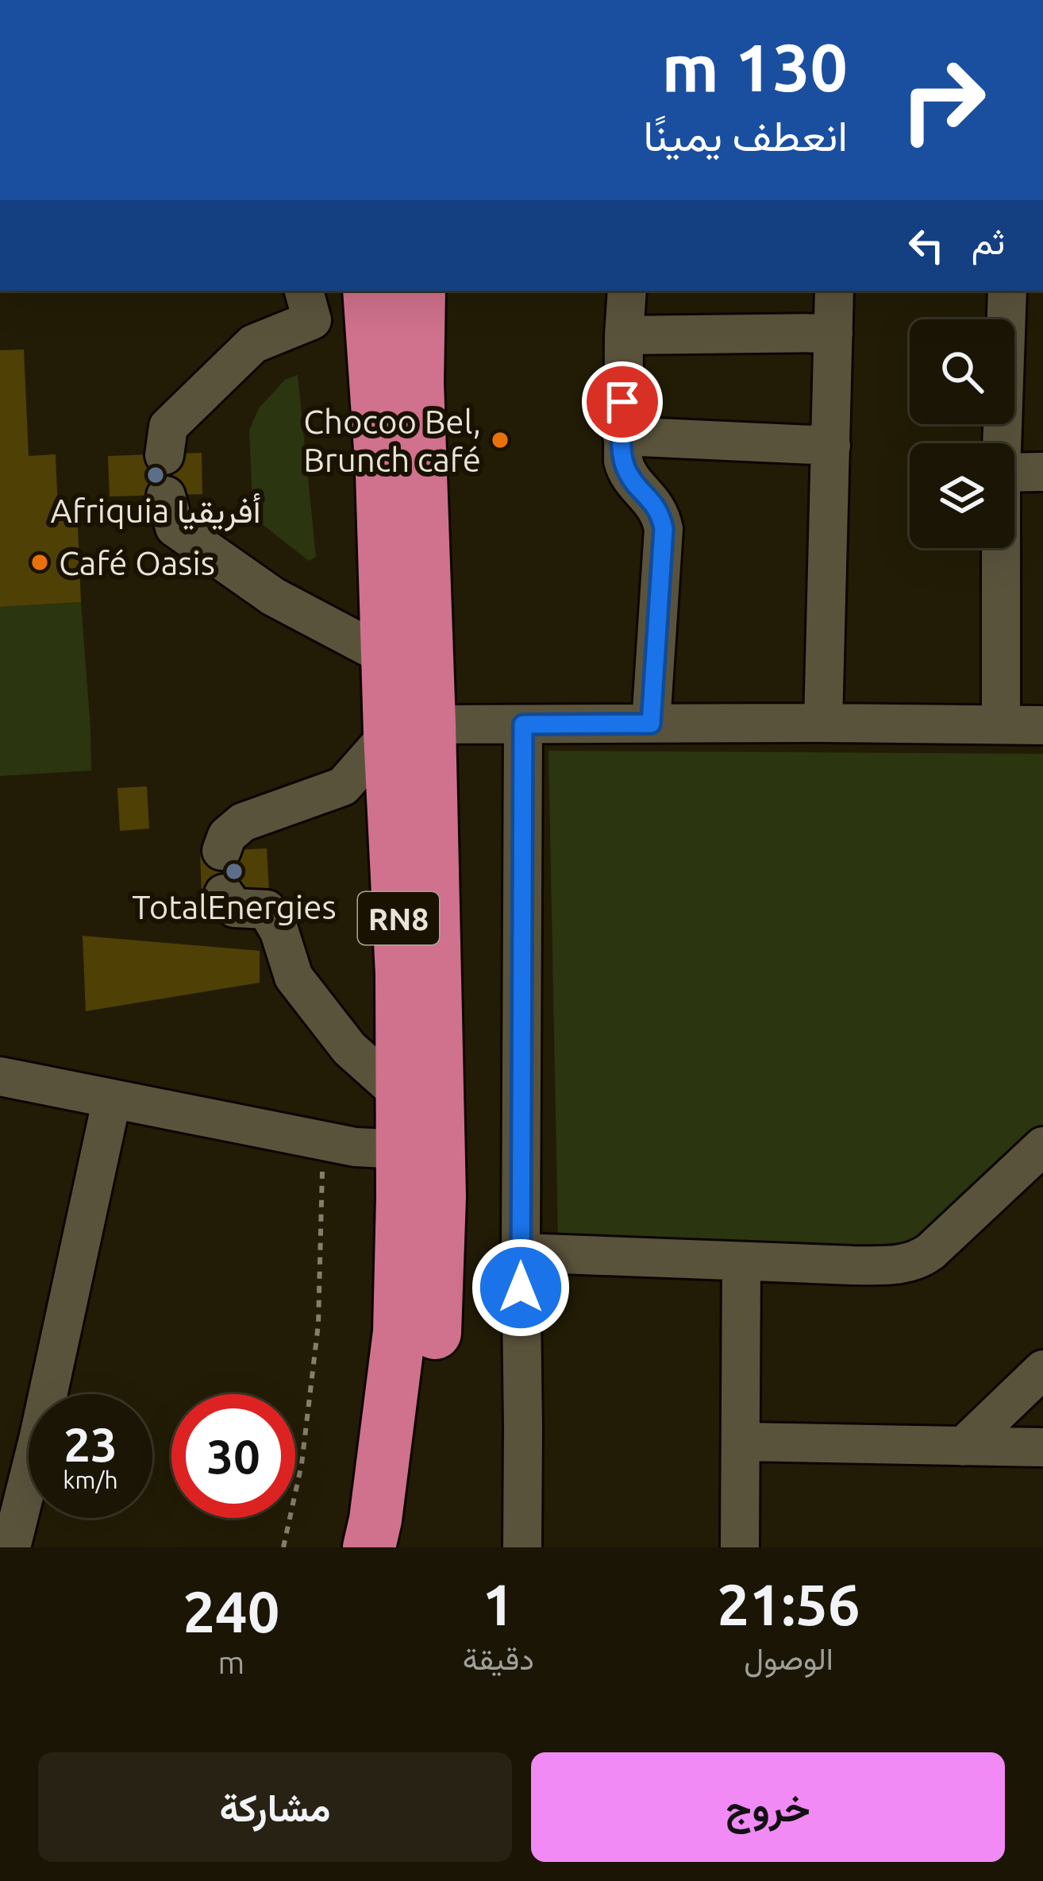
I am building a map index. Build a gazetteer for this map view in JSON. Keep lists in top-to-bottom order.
{
  "streets": {
    "highway": ["RN8"]
  },
  "places": [
    "Chocoo Bel, Brunch café",
    "Afriquia أفريقيا",
    "Café Oasis",
    "TotalEnergies"
  ],
  "page": {
    "turn": ["130 m", "انعطف يمينًا"],
    "then": "ثم",
    "speed": "23 km/h",
    "limit": "30",
    "eta": [
      "21:56",
      "الوصول",
      "1",
      "دقيقة",
      "240",
      "m"
    ],
    "buttons": ["خروج", "مشاركة"]
  }
}
